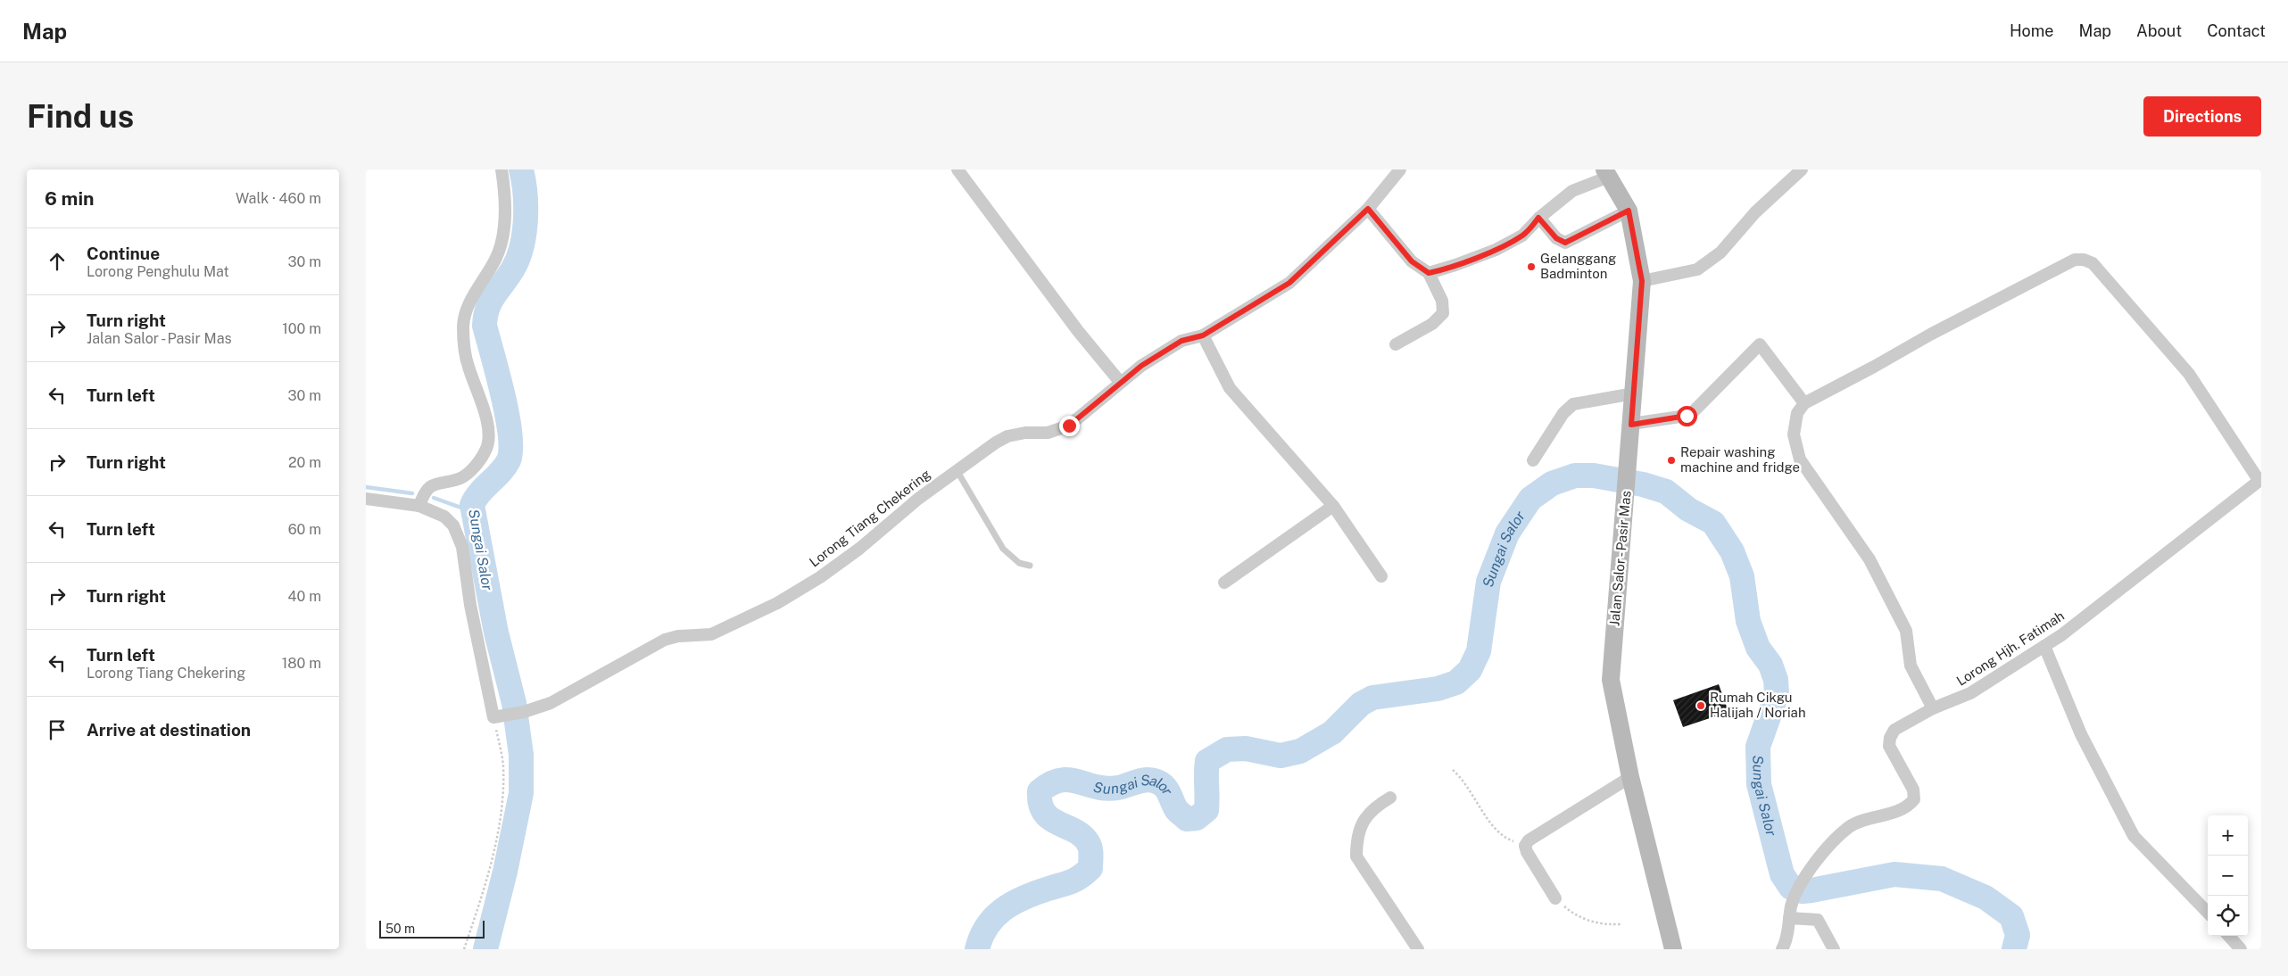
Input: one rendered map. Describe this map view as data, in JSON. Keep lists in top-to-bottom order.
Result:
{
  "streets": {
    "main road": ["Jalan Salor - Pasir Mas"],
    "street": ["Lorong Tiang Chekering", "Lorong Hjh. Fatimah"]
  },
  "water": ["Sungai Salor"],
  "places": ["Gelanggang Badminton", "Repair washing machine and fridge", "Rumah Cikgu Halijah / Noriah"],
  "scale_bar": "50 m",
  "page": {
    "header": "Map",
    "nav": [
      "Home",
      "Map",
      "About",
      "Contact"
    ],
    "buttons": "Directions",
    "title": "Find us",
    "heading": ["6 min", "Walk · 460 m"],
    "list": [
      ["Continue", "Lorong Penghulu Mat", "30 m"],
      ["Turn right", "Jalan Salor - Pasir Mas", "100 m"],
      ["Turn left", "30 m"],
      ["Turn right", "20 m"],
      ["Turn left", "60 m"],
      ["Turn right", "40 m"],
      ["Turn left", "Lorong Tiang Chekering", "180 m"],
      "Arrive at destination"
    ],
    "map_buttons": ["+", "−"],
    "scale": "50 m"
  }
}
